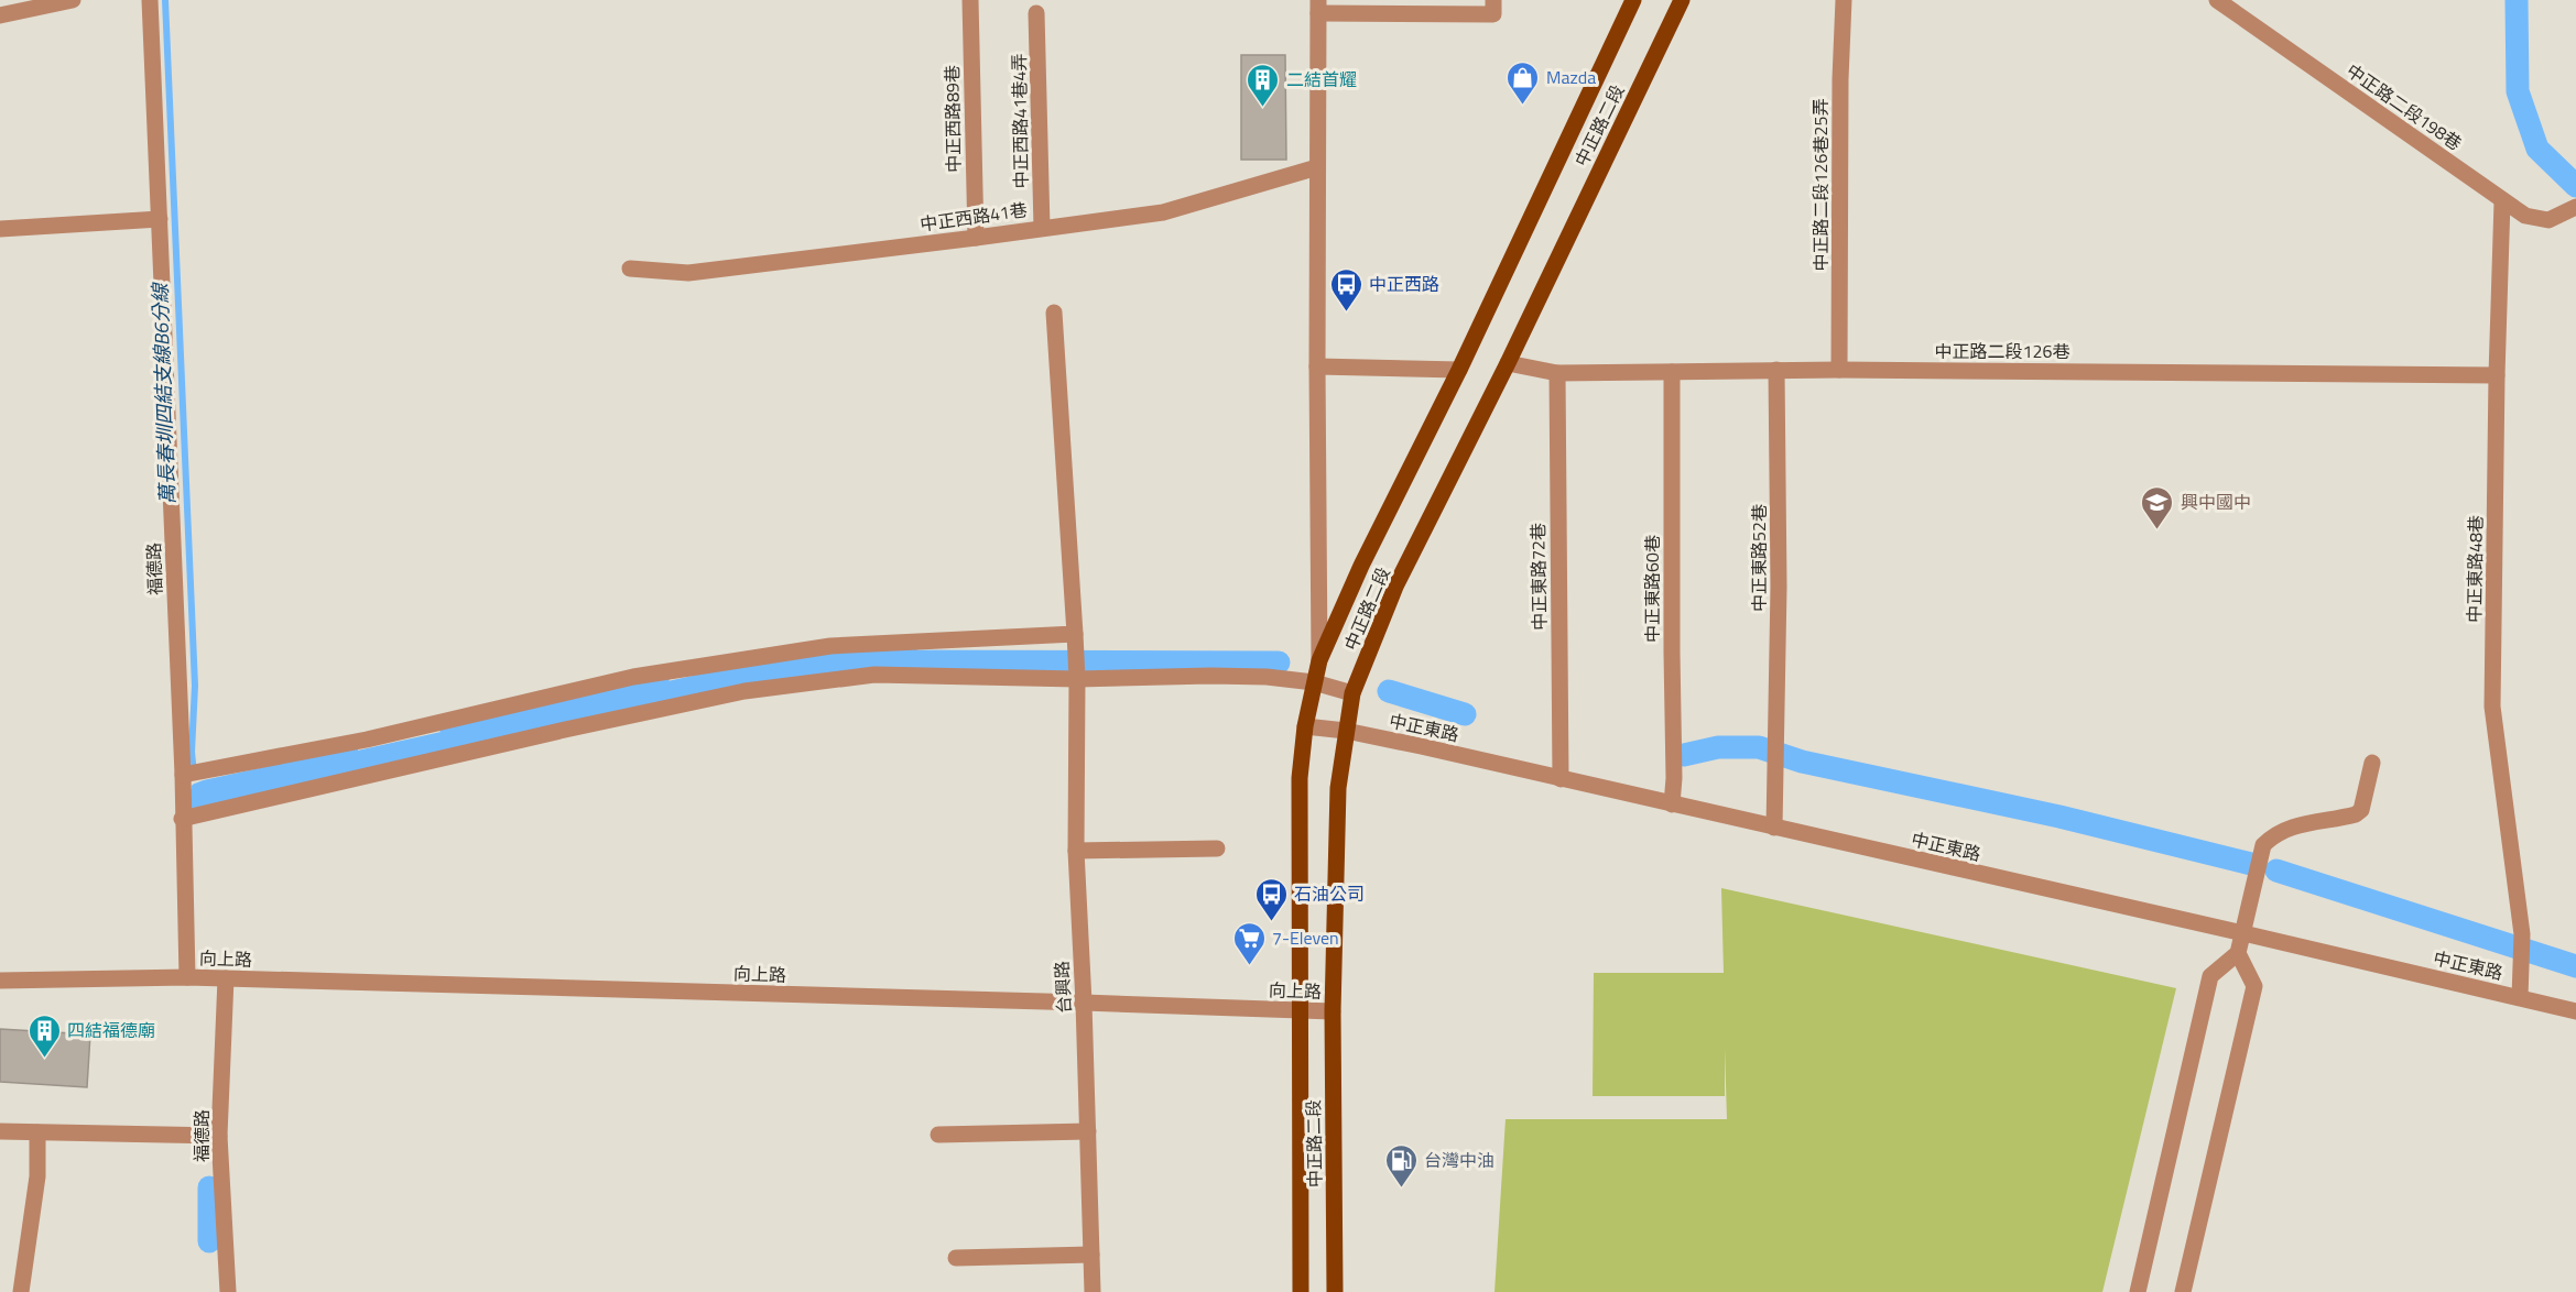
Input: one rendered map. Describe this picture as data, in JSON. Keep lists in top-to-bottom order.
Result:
{
  "streets": {
    "main road": ["中正路二段"],
    "street": [
      "中正路二段198巷",
      "中正西路89巷",
      "中正西路41巷4弄",
      "中正路二段126巷25弄",
      "中正西路41巷",
      "中正路二段126巷",
      "中正東路52巷",
      "福德路",
      "中正東路48巷",
      "中正東路72巷",
      "中正東路60巷",
      "中正東路",
      "向上路",
      "台興路"
    ]
  },
  "crossings": [
    ["中正路二段198巷", "中正東路48巷"],
    ["中正西路89巷", "中正西路41巷"],
    ["中正西路41巷4弄", "中正西路41巷"],
    ["中正路二段", "中正路二段126巷"],
    ["中正路二段", "中正東路"],
    ["中正路二段", "向上路"],
    ["中正路二段126巷25弄", "中正路二段126巷"],
    ["中正路二段126巷", "中正東路52巷"],
    ["中正路二段126巷", "中正東路48巷"],
    ["中正路二段126巷", "中正東路72巷"],
    ["中正路二段126巷", "中正東路60巷"],
    ["中正東路52巷", "中正東路"],
    ["福德路", "向上路"],
    ["中正東路48巷", "中正東路"],
    ["中正東路72巷", "中正東路"],
    ["中正東路60巷", "中正東路"],
    ["向上路", "台興路"]
  ],
  "water": ["萬長春圳四結支線B6分線"],
  "places": {
    "shop": ["Mazda"],
    "building": ["二結首耀", "四結福德廟"],
    "bus stop": ["中正西路", "石油公司"],
    "school or university": ["興中國中"],
    "supermarket": ["7-Eleven"],
    "fuel station": ["台灣中油"]
  }
}
